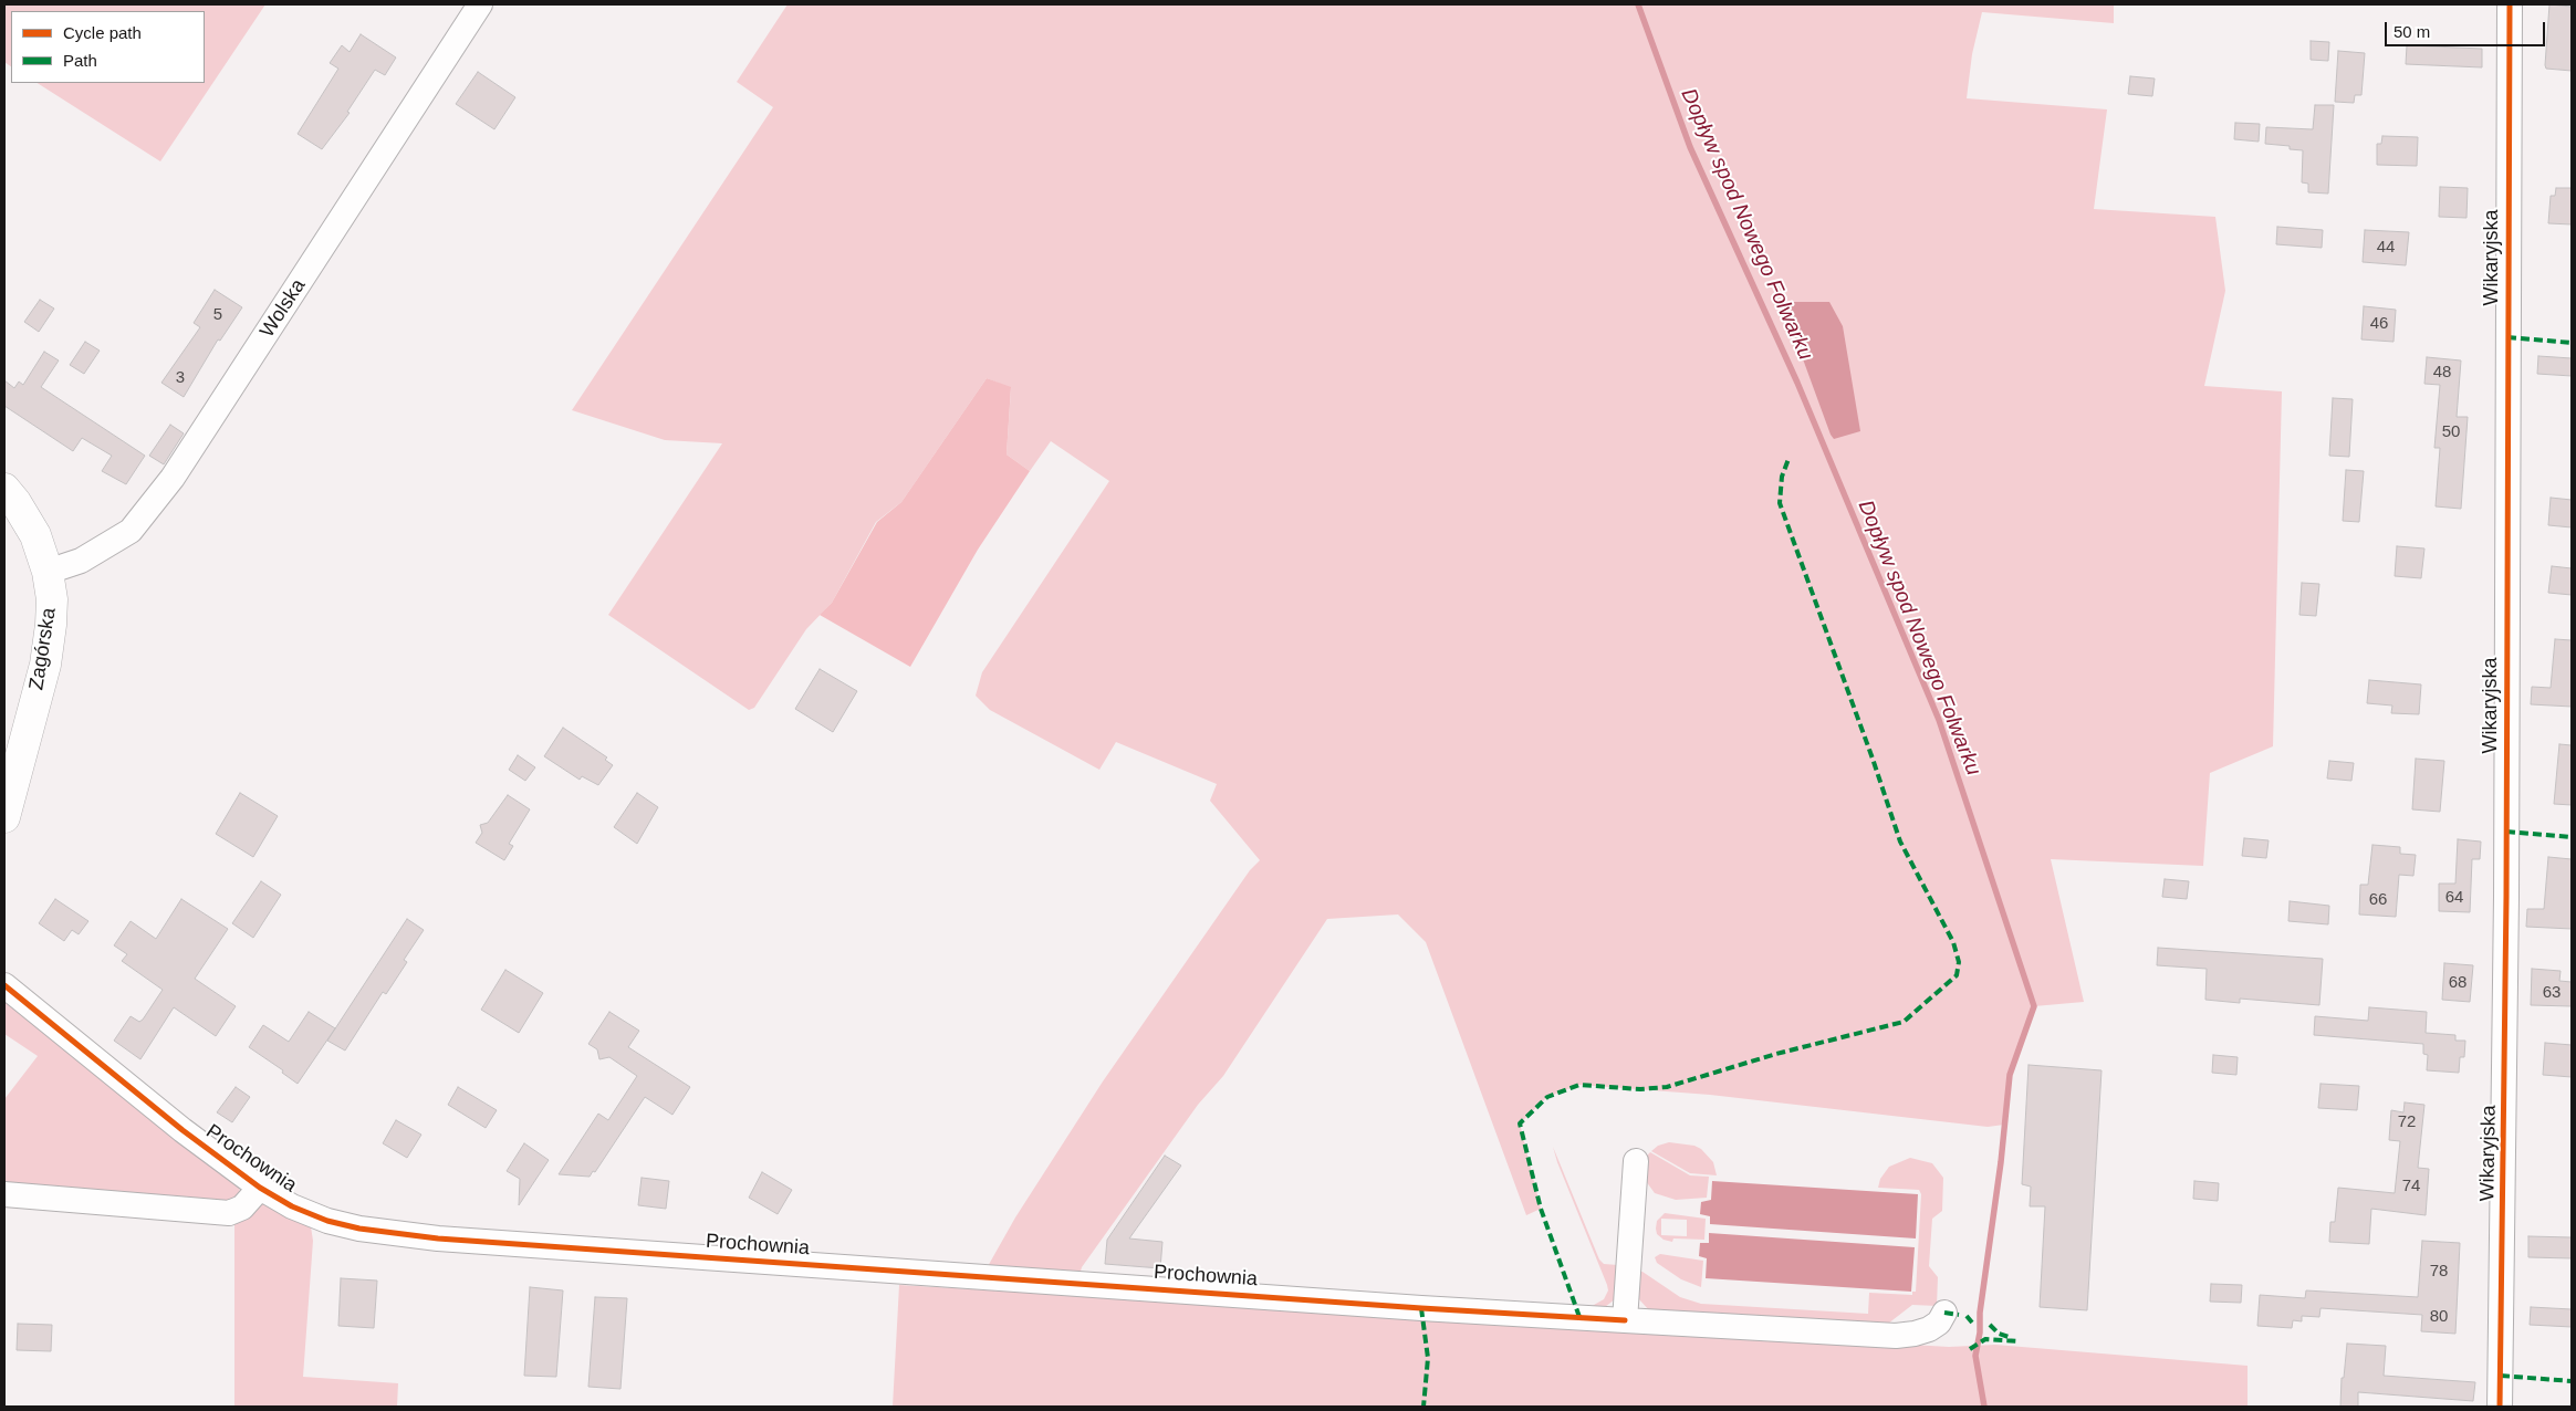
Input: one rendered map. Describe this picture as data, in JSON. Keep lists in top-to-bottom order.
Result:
{
  "streets": {
    "street": [
      "Wikaryjska",
      "Wolska",
      "Zagórska",
      "Prochownia"
    ]
  },
  "crossings": [
    ["Wolska", "Zagórska"]
  ],
  "water": ["Dopływ spod Nowego Folwarku"],
  "house_numbers": [
    "44",
    "5",
    "46",
    "48",
    "3",
    "50",
    "64",
    "66",
    "68",
    "63",
    "72",
    "74",
    "78",
    "80"
  ],
  "legend": ["Cycle path", "Path"],
  "scale_bar": "50 m"
}
